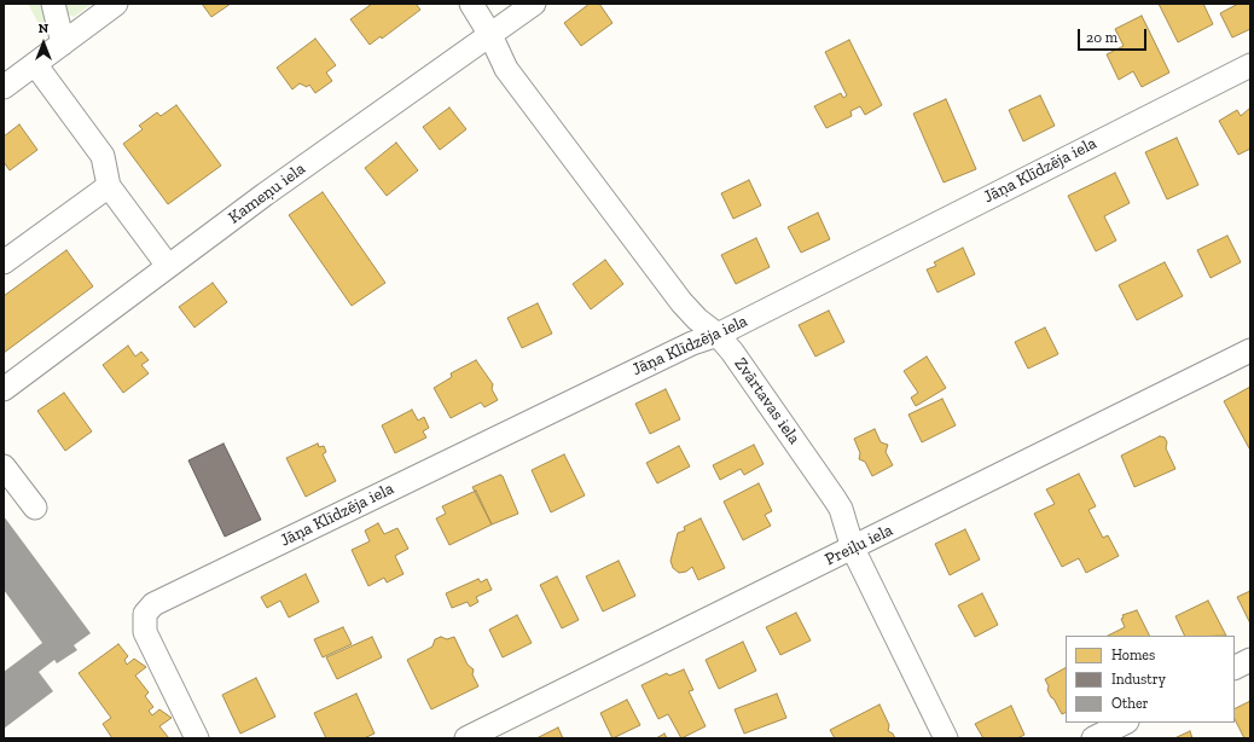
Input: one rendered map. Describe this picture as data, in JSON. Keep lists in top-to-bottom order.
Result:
{
  "streets": {
    "street": [
      "Jāņa Klīdzēja iela",
      "Kameņu iela",
      "Zvārtavas iela",
      "Preiļu iela"
    ]
  },
  "crossings": [
    ["Jāņa Klīdzēja iela", "Zvārtavas iela"],
    ["Kameņu iela", "Zvārtavas iela"],
    ["Zvārtavas iela", "Preiļu iela"]
  ],
  "legend": ["Homes", "Industry", "Other"],
  "scale_bar": "20 m",
  "north": "top"
}
